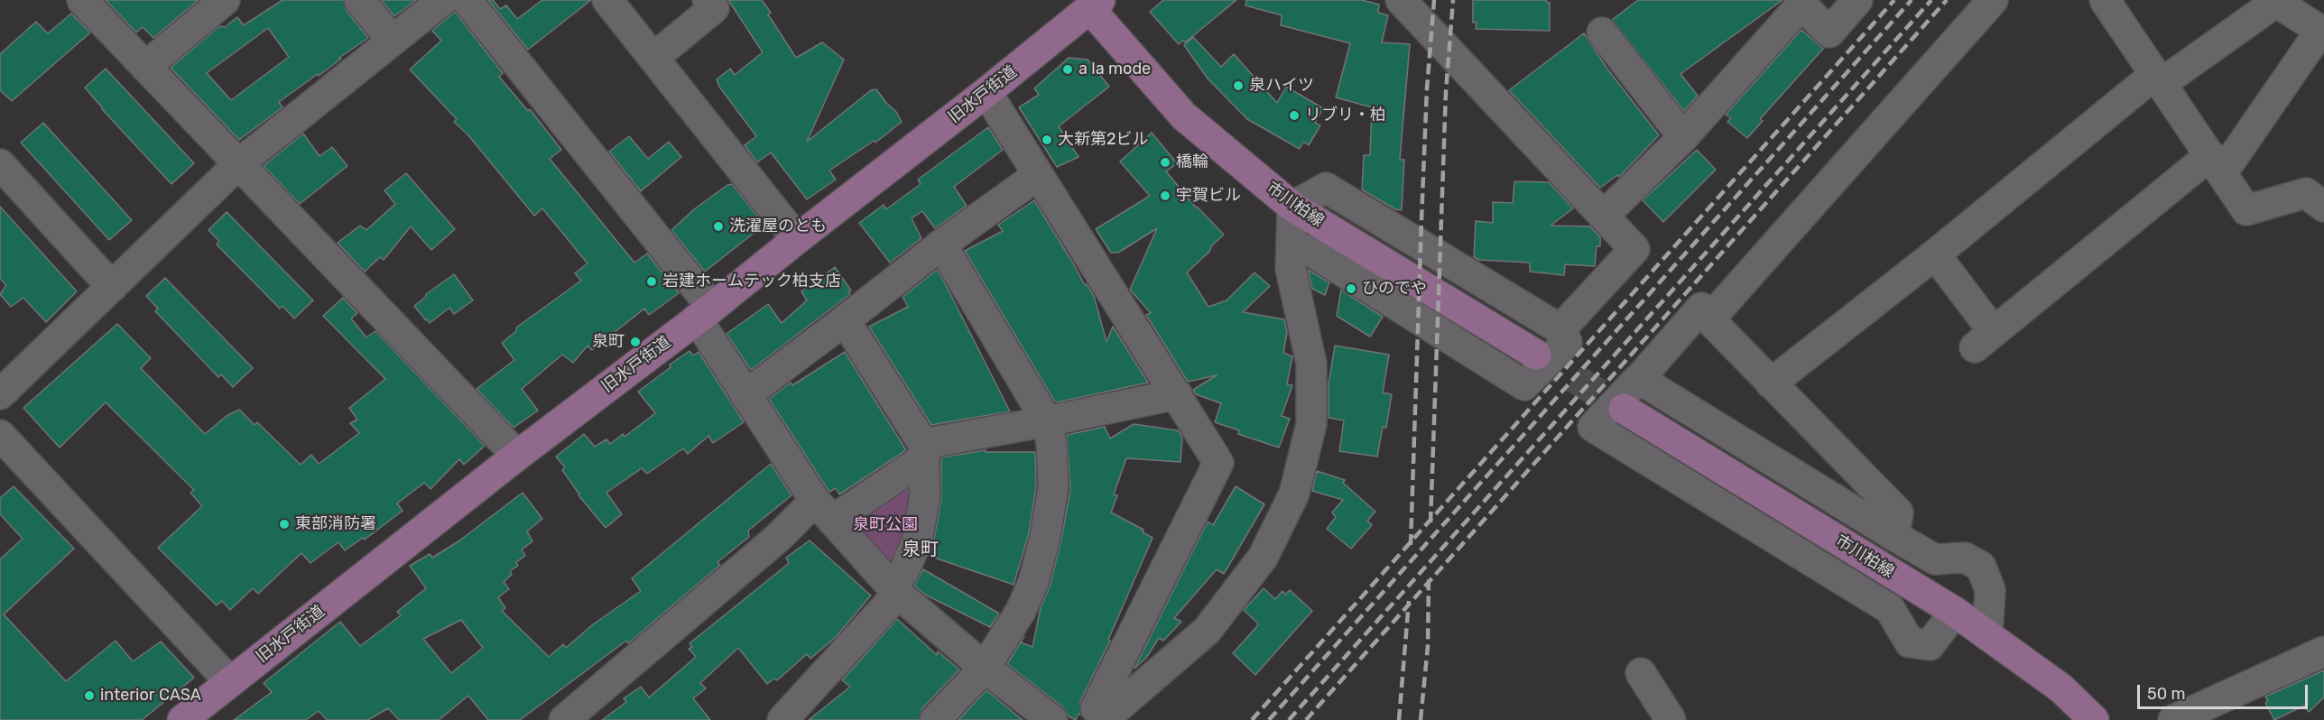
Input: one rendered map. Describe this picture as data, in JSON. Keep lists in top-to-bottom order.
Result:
{
  "streets": {
    "main road": ["旧水戸街道", "市川柏線"]
  },
  "crossings": [
    ["旧水戸街道", "市川柏線"]
  ],
  "districts": ["泉町"],
  "parks": ["泉町公園"],
  "places": [
    "a la mode",
    "泉ハイツ",
    "リブリ・柏",
    "大新第2ビル",
    "橋輪",
    "宇賀ビル",
    "洗濯屋のとも",
    "岩建ホームテック柏支店",
    "ひのでや",
    "泉町",
    "東部消防署",
    "interior CASA"
  ],
  "scale_bar": "50 m"
}
